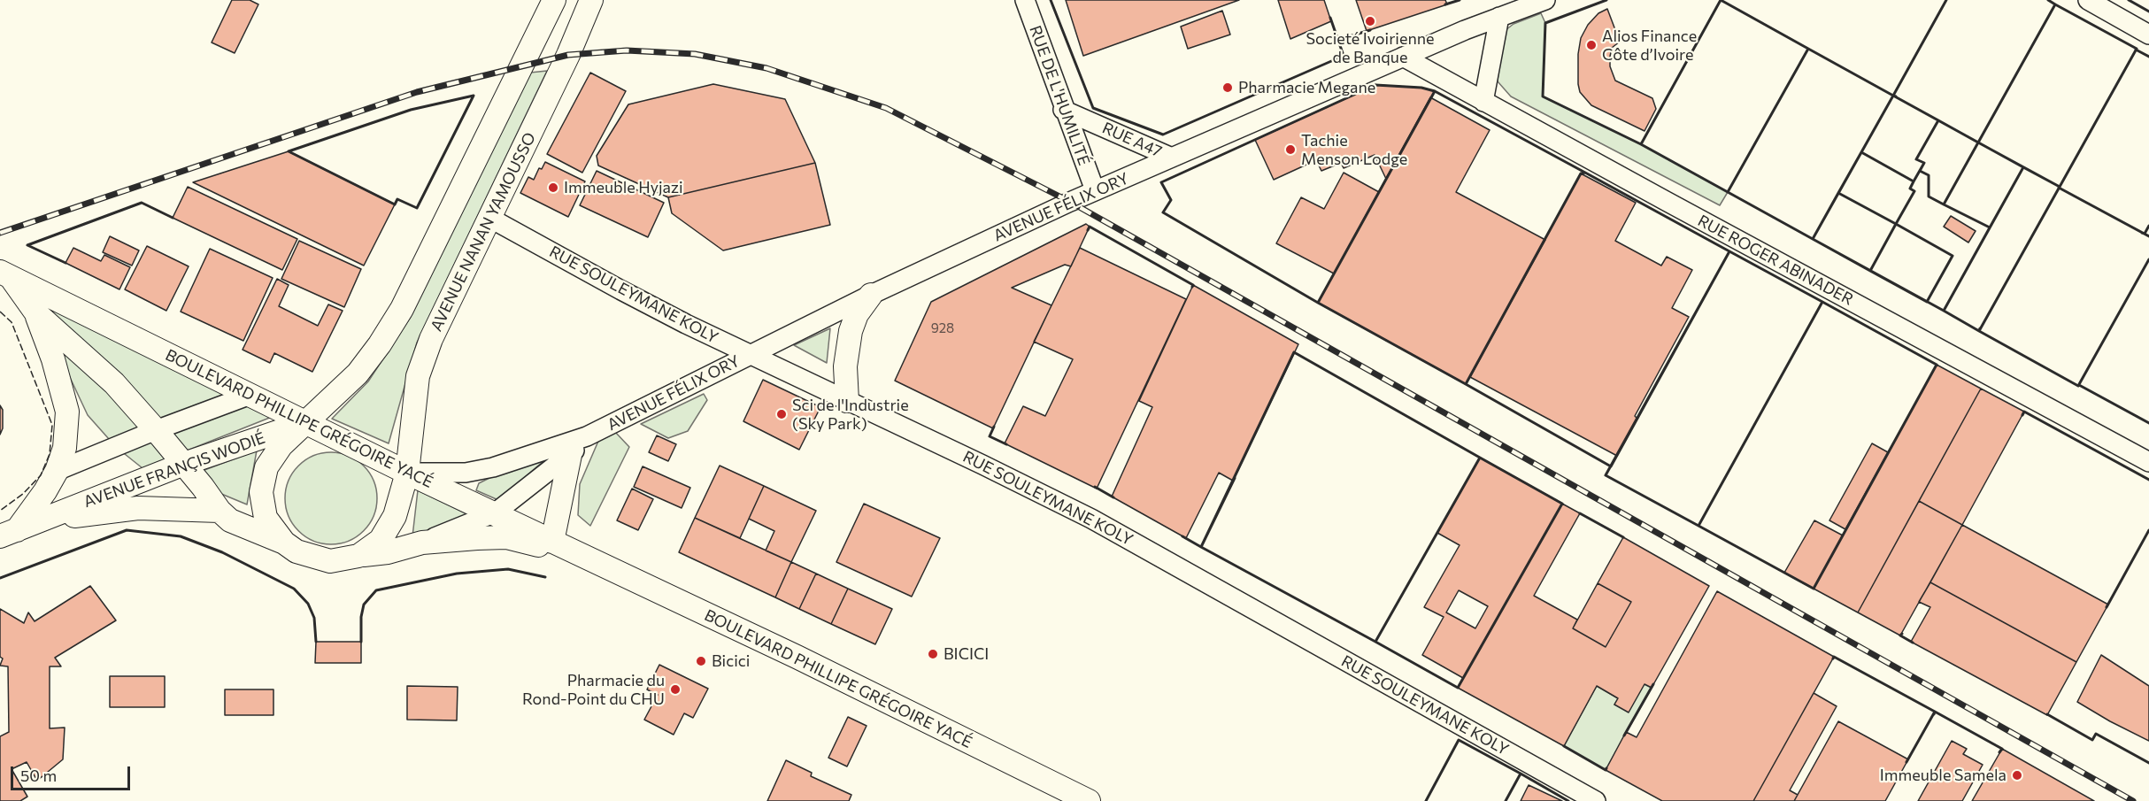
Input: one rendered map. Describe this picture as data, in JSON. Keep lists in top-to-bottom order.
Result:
{
  "streets": {
    "main road": ["AVENUE NANAN YAMOUSSO", "BOULEVARD PHILLIPE GRÉGOIRE YACÉ", "AVENUE FRANÇIS WODIÉ"],
    "street": [
      "RUE DE L'HUMILITÉ",
      "RUE A47",
      "AVENUE FÉLIX ORY",
      "RUE ROGER ABINADER",
      "RUE SOULEYMANE KOLY"
    ]
  },
  "crossings": [
    ["RUE DE L'HUMILITÉ", "RUE A47"],
    ["RUE DE L'HUMILITÉ", "AVENUE FÉLIX ORY"],
    ["RUE A47", "AVENUE FÉLIX ORY"],
    ["AVENUE FÉLIX ORY", "AVENUE NANAN YAMOUSSO"],
    ["AVENUE FÉLIX ORY", "RUE ROGER ABINADER"],
    ["AVENUE FÉLIX ORY", "RUE SOULEYMANE KOLY"],
    ["AVENUE FÉLIX ORY", "BOULEVARD PHILLIPE GRÉGOIRE YACÉ"],
    ["AVENUE FÉLIX ORY", "AVENUE FRANÇIS WODIÉ"],
    ["AVENUE NANAN YAMOUSSO", "RUE SOULEYMANE KOLY"],
    ["AVENUE NANAN YAMOUSSO", "BOULEVARD PHILLIPE GRÉGOIRE YACÉ"],
    ["AVENUE NANAN YAMOUSSO", "AVENUE FRANÇIS WODIÉ"],
    ["BOULEVARD PHILLIPE GRÉGOIRE YACÉ", "AVENUE FRANÇIS WODIÉ"]
  ],
  "places": [
    "Societé Ivoirienne de Banque",
    "Alios Finance Côte d’Ivoire",
    "Pharmacie Megane",
    "Tachie Menson Lodge",
    "Immeuble Hyjazi",
    "Sci de l'Industrie (Sky Park)",
    "BICICI",
    "Bicici",
    "Pharmacie du Rond-Point du CHU",
    "Immeuble Samela"
  ],
  "house_numbers": ["928"],
  "scale_bar": "50 m"
}
